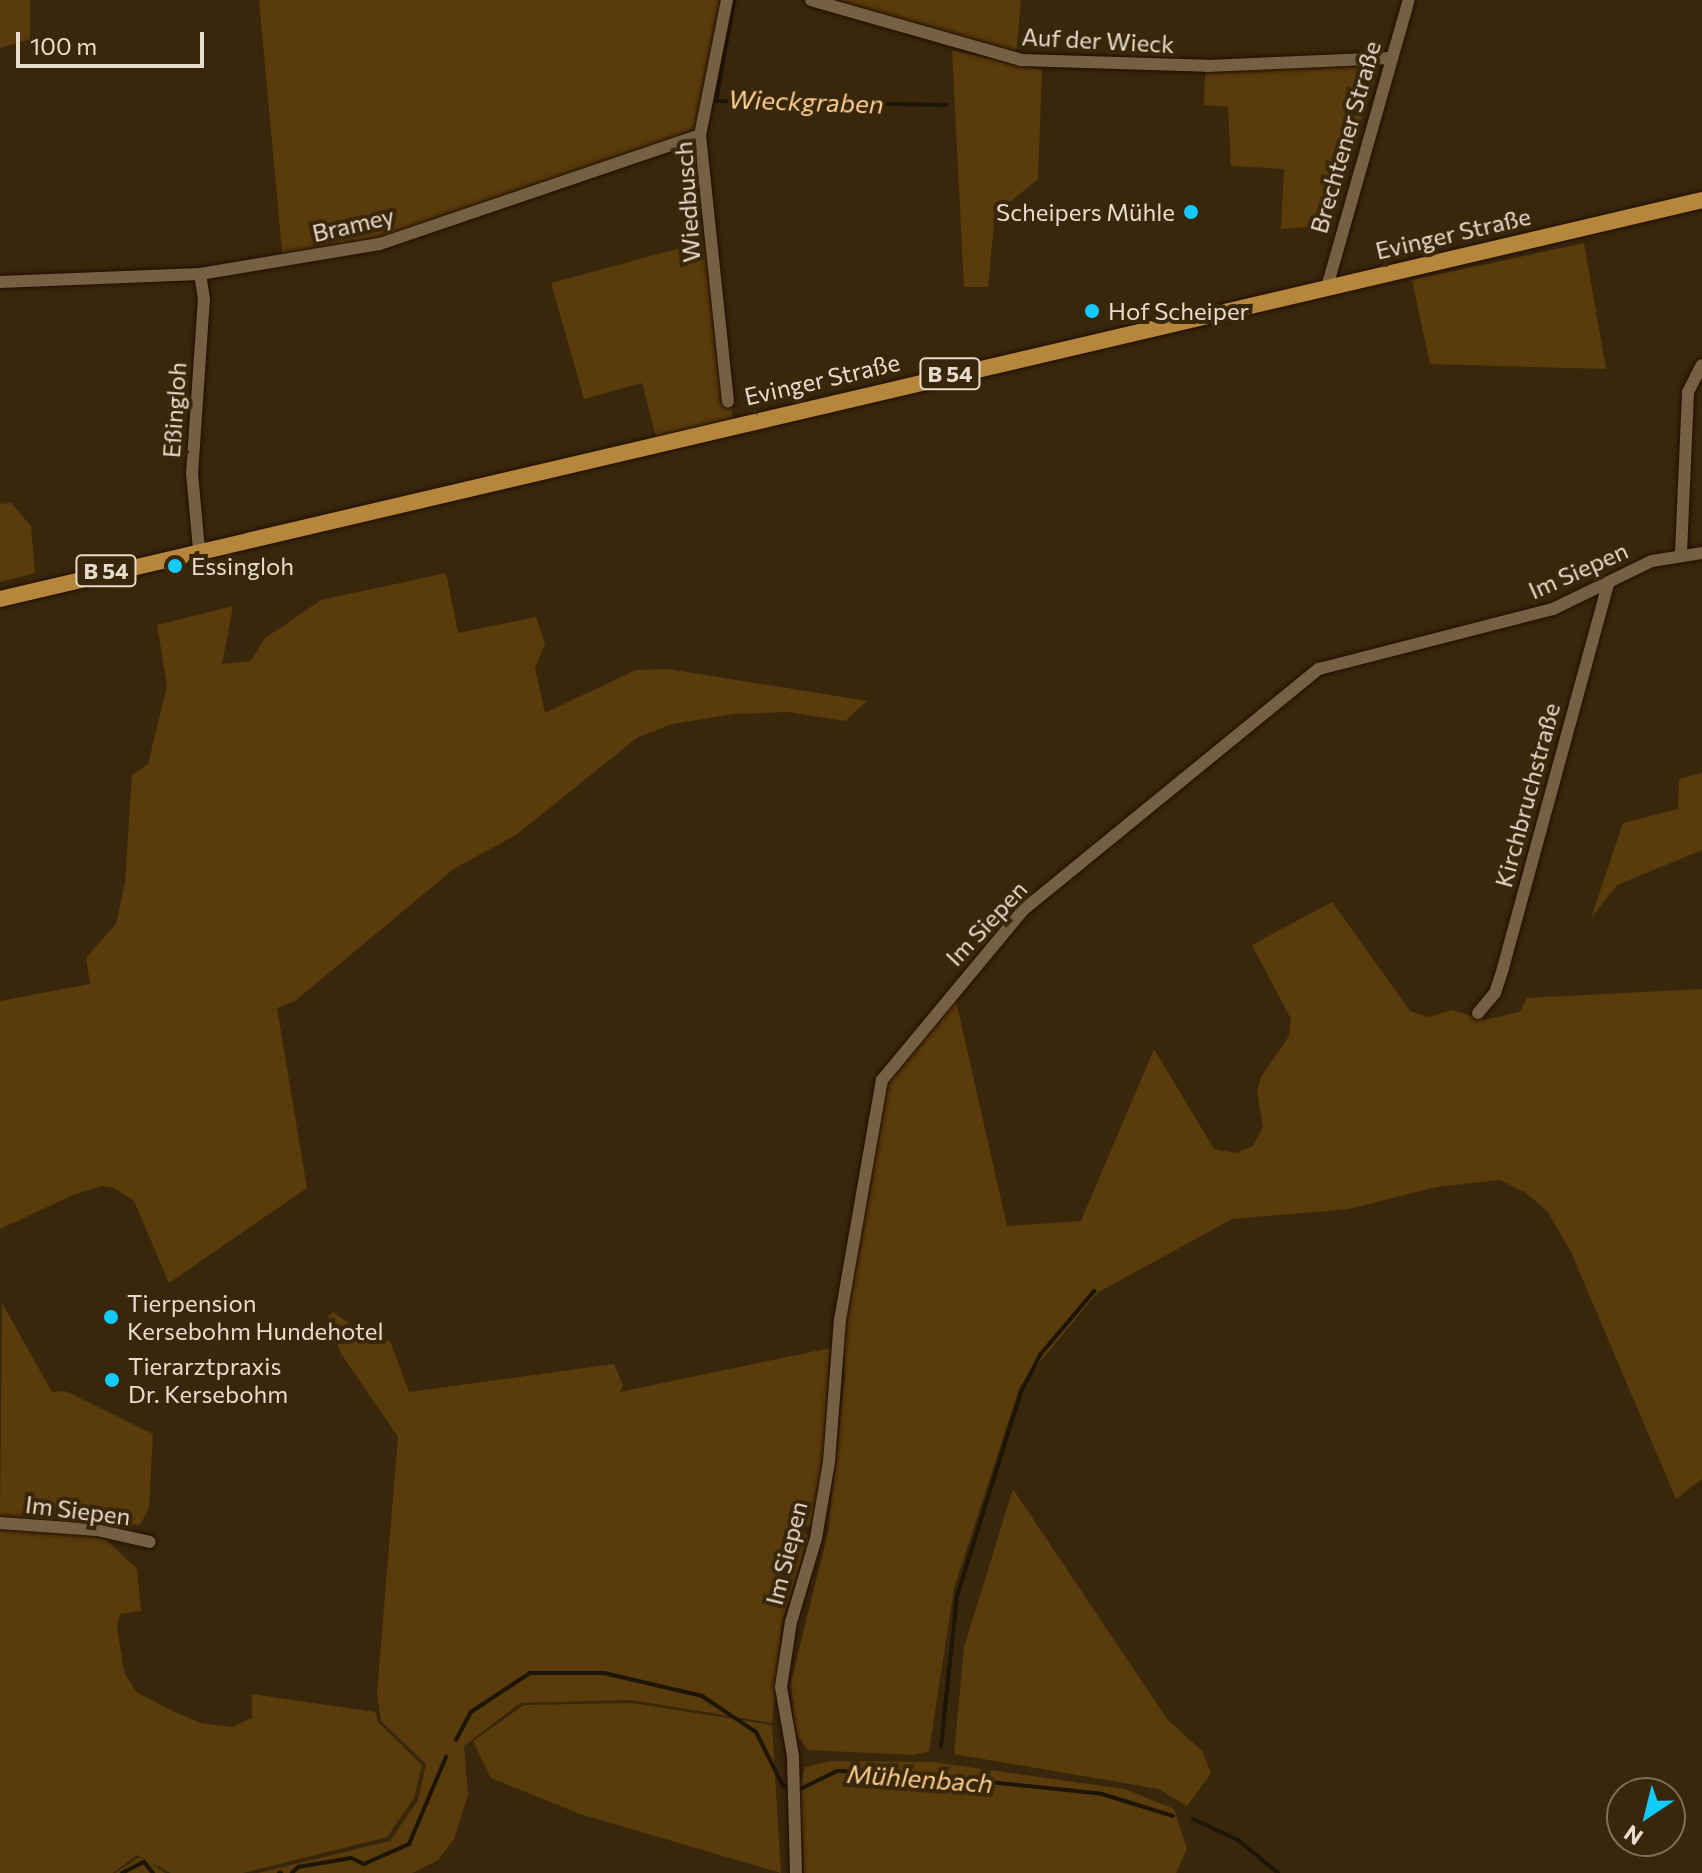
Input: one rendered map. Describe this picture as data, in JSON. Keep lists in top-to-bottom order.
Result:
{
  "streets": {
    "main road": ["Evinger Straße", "B 54"],
    "street": [
      "Auf der Wieck",
      "Brechtener Straße",
      "Wiedbusch",
      "Bramey",
      "Eßingloh",
      "Im Siepen",
      "Kirchbruchstraße"
    ]
  },
  "crossings": [
    ["Auf der Wieck", "Brechtener Straße"],
    ["Brechtener Straße", "Evinger Straße"],
    ["Wiedbusch", "Bramey"],
    ["Bramey", "Eßingloh"],
    ["Evinger Straße", "Eßingloh"],
    ["Im Siepen", "Kirchbruchstraße"]
  ],
  "water": ["Wieckgraben", "Mühlenbach"],
  "places": [
    "Scheipers Mühle",
    "Hof Scheiper",
    "Essingloh",
    "Tierpension Kersebohm Hundehotel",
    "Tierarztpraxis Dr. Kersebohm"
  ],
  "scale_bar": "100 m",
  "north": "bottom left"
}
